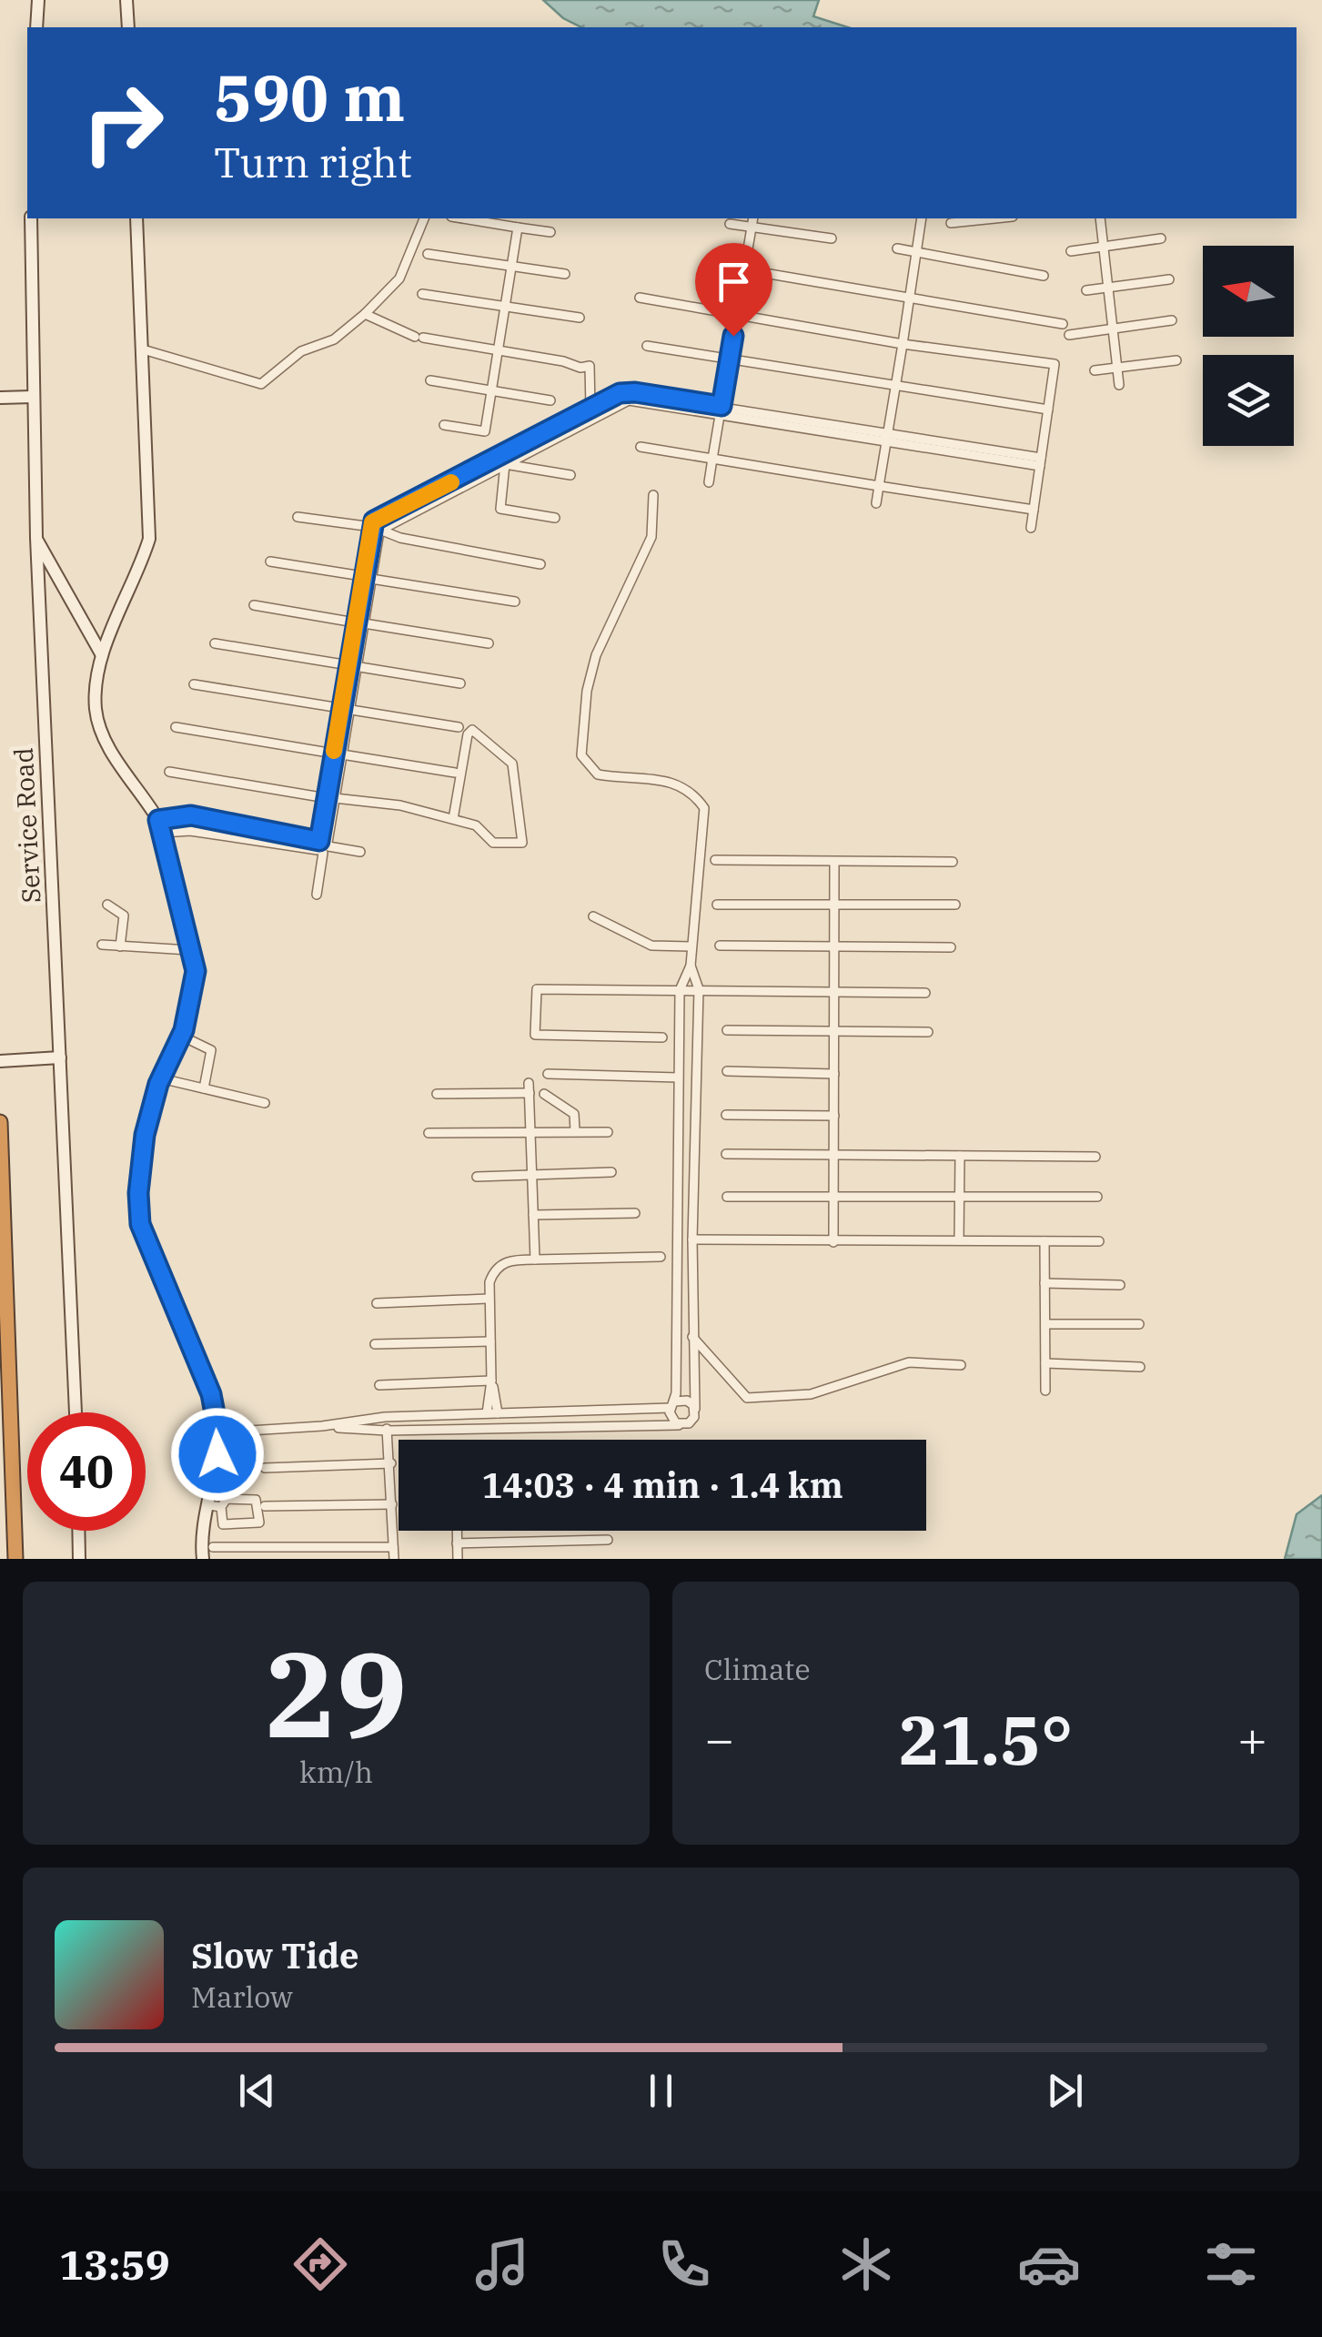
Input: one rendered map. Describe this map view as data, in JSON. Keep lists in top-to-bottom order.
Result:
{
  "streets": {
    "street": ["Service Road"]
  },
  "north": "left",
  "page": {
    "turn": ["590 m", "Turn right"],
    "limit": "40",
    "trip": "14:03 · 4 min · 1.4 km",
    "tile": [
      ["29", "km/h"],
      "Climate"
    ],
    "heat": ["−", "21.5°", "+"],
    "song": ["Slow Tide", "Marlow"],
    "tabs": "13:59"
  }
}
